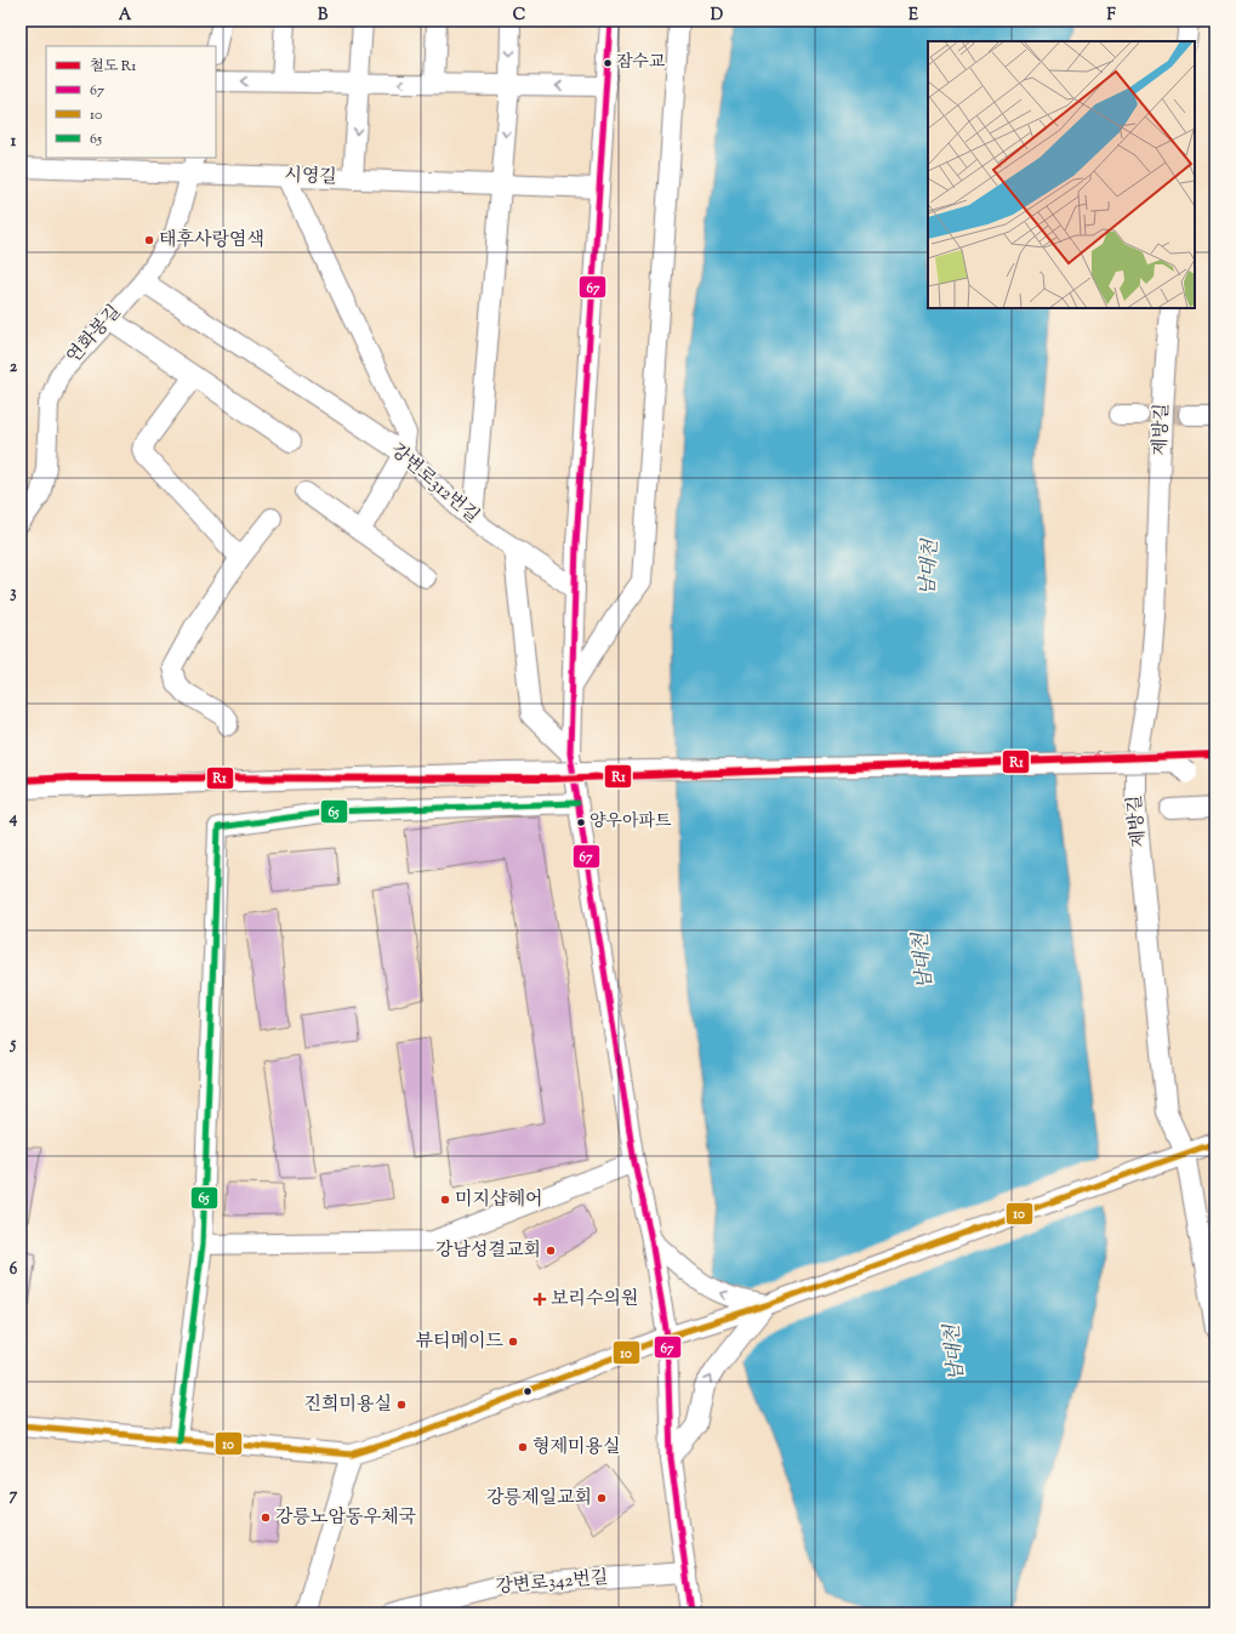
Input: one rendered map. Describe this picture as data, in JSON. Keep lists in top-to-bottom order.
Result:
{
  "streets": {
    "street": [
      "시영길",
      "연화봉길",
      "제방길",
      "강변로312번길",
      "강변로342번길"
    ]
  },
  "crossings": [
    ["시영길", "연화봉길"],
    ["연화봉길", "강변로312번길"]
  ],
  "water": ["남대천"],
  "places": {
    "other": [
      "잠수교",
      "태후사랑염색",
      "양우아파트",
      "미지샵헤어",
      "강남성결교회",
      "뷰티메이드",
      "진희미용실",
      "형제미용실",
      "강릉제일교회",
      "강릉노암동우체국"
    ],
    "health": ["보리수의원"]
  },
  "lines": [
    "transit line 67",
    "rail line R1",
    "transit line 65",
    "transit line 10"
  ],
  "legend": [
    "철도 R1",
    "67",
    "10",
    "65"
  ],
  "grid": {
    "columns": [
      "A",
      "B",
      "C",
      "D",
      "E",
      "F"
    ],
    "rows": [
      "1",
      "2",
      "3",
      "4",
      "5",
      "6",
      "7"
    ]
  }
}
